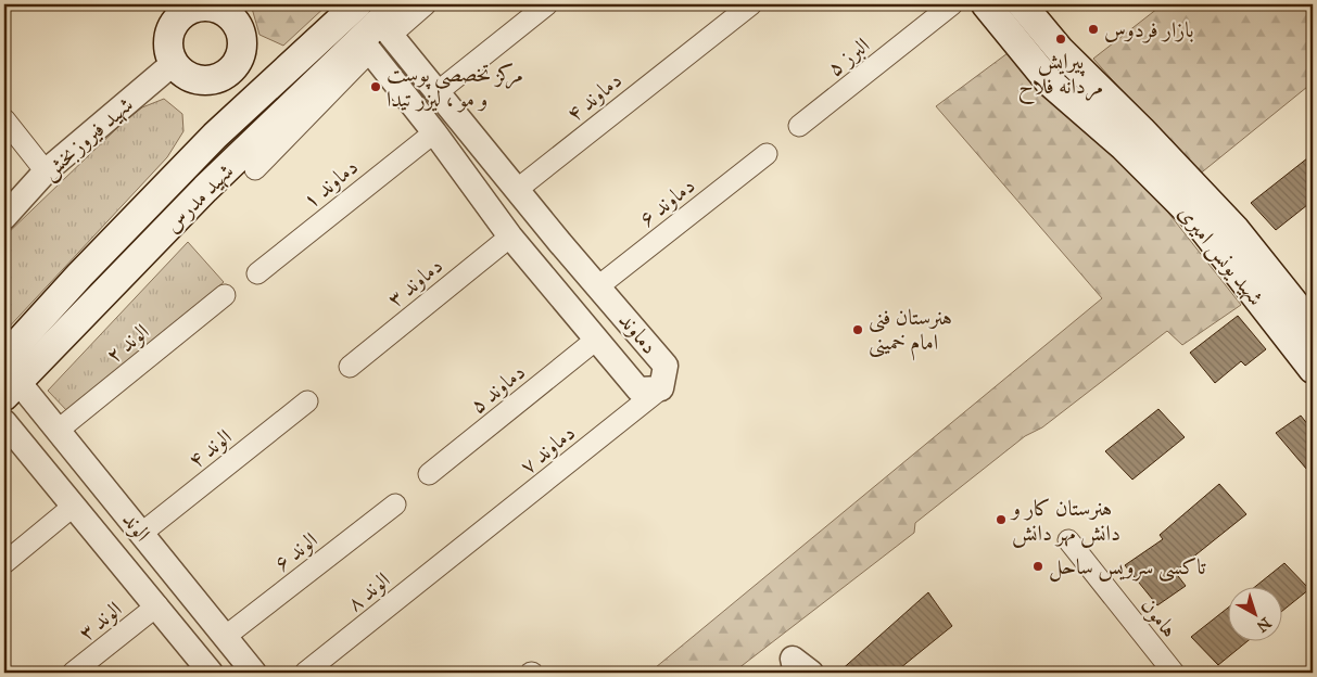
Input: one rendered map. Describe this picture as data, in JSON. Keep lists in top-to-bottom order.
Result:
{
  "streets": {
    "main road": ["شهید مدرس", "شهید یونس امیری"],
    "street": [
      "البرز ۵",
      "دماوند ۴",
      "شهید فیروزبخش",
      "دماوند ۱",
      "دماوند ۶",
      "دماوند ۳",
      "دماوند",
      "الوند ۲",
      "دماوند ۵",
      "الوند ۴",
      "دماوند ۷",
      "الوند",
      "الوند ۶",
      "الوند ۸",
      "هامون",
      "الوند ۳"
    ]
  },
  "crossings": [
    ["دماوند ۴", "دماوند"],
    ["دماوند ۱", "دماوند"],
    ["شهید مدرس", "دماوند"],
    ["شهید مدرس", "الوند"],
    ["دماوند ۶", "دماوند"],
    ["دماوند ۳", "دماوند"],
    ["دماوند", "دماوند ۵"],
    ["دماوند", "دماوند ۷"],
    ["الوند ۲", "الوند"],
    ["الوند ۴", "الوند"],
    ["دماوند ۷", "الوند ۸"],
    ["الوند", "الوند ۶"],
    ["الوند", "الوند ۳"]
  ],
  "places": [
    "بازار فردوس",
    "پیرایش مردانه فلاح",
    "مرکز تخصصی پوست و مو ، لیزر تیدا",
    "هنرستان فنی امام خمینی",
    "هنرستان کار و دانش مهر دانش",
    "تاکسی سرویس ساحل"
  ],
  "north": "bottom right"
}
